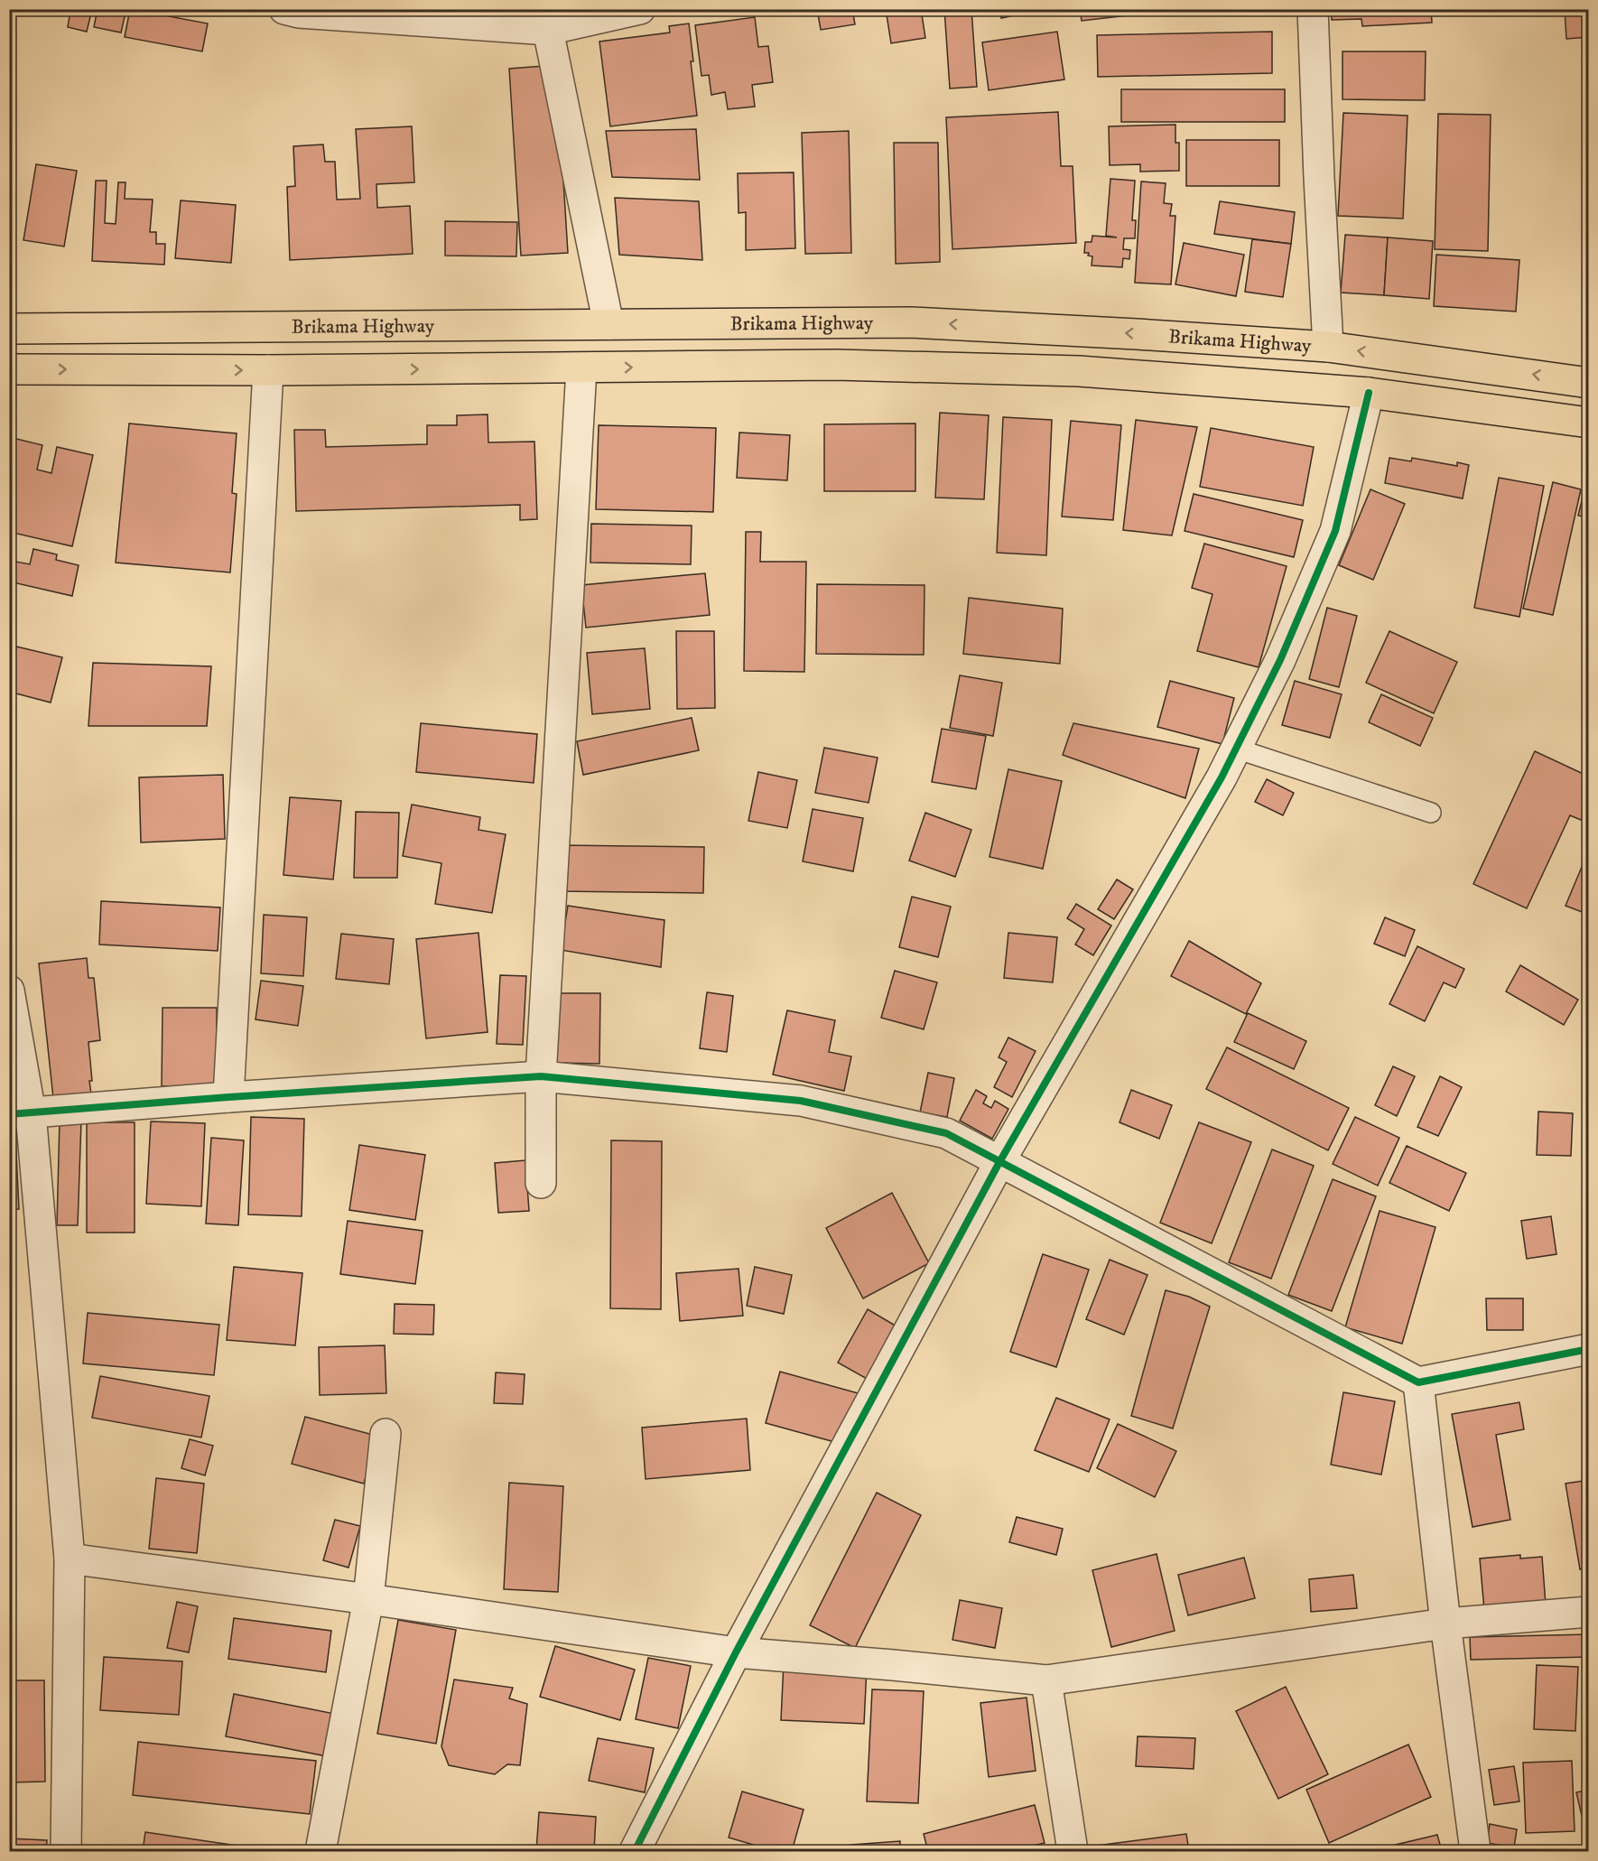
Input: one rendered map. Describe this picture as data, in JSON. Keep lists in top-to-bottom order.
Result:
{
  "streets": {
    "highway": ["Brikama Highway"]
  }
}
